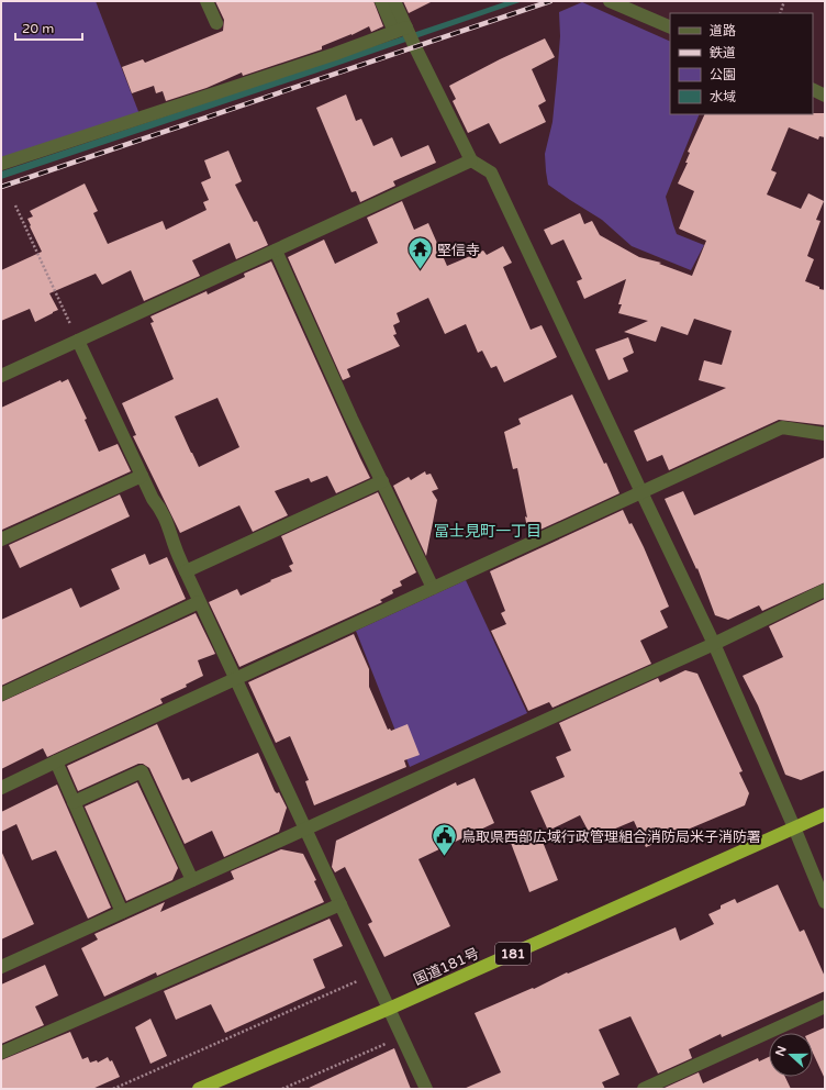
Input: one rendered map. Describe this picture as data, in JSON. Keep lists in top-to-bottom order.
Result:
{
  "streets": {
    "highway": ["181", "国道181号"]
  },
  "districts": ["冨士見町一丁目"],
  "places": {
    "temple": ["堅信寺"],
    "public building": ["鳥取県西部広域行政管理組合消防局米子消防署"]
  },
  "legend": [
    "道路",
    "鉄道",
    "公園",
    "水域"
  ],
  "scale_bar": "20 m",
  "north": "left"
}
